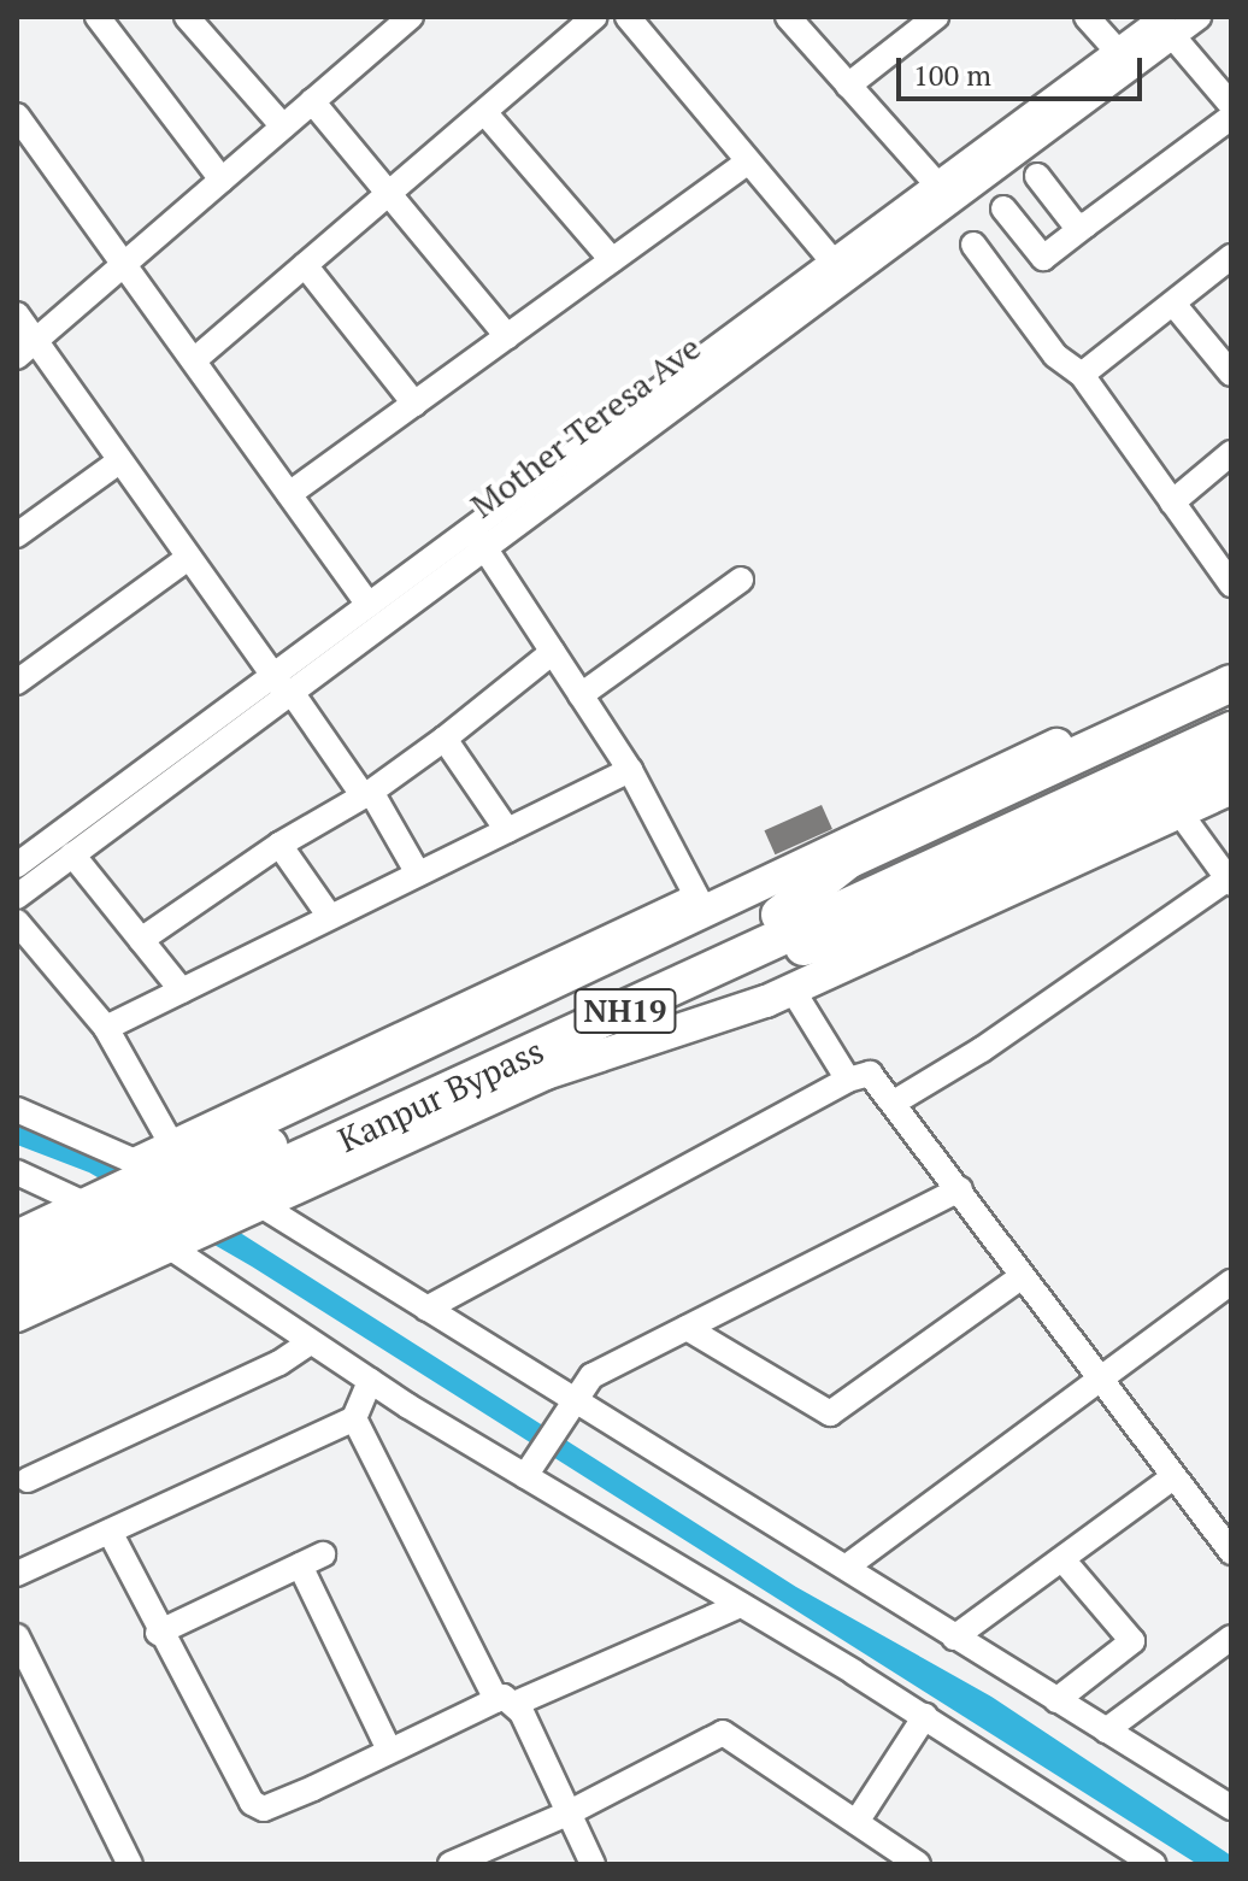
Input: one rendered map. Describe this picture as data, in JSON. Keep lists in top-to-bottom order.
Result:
{
  "streets": {
    "highway": ["NH19", "Kanpur Bypass"],
    "street": ["Mother Teresa Ave"]
  },
  "scale_bar": "100 m"
}
